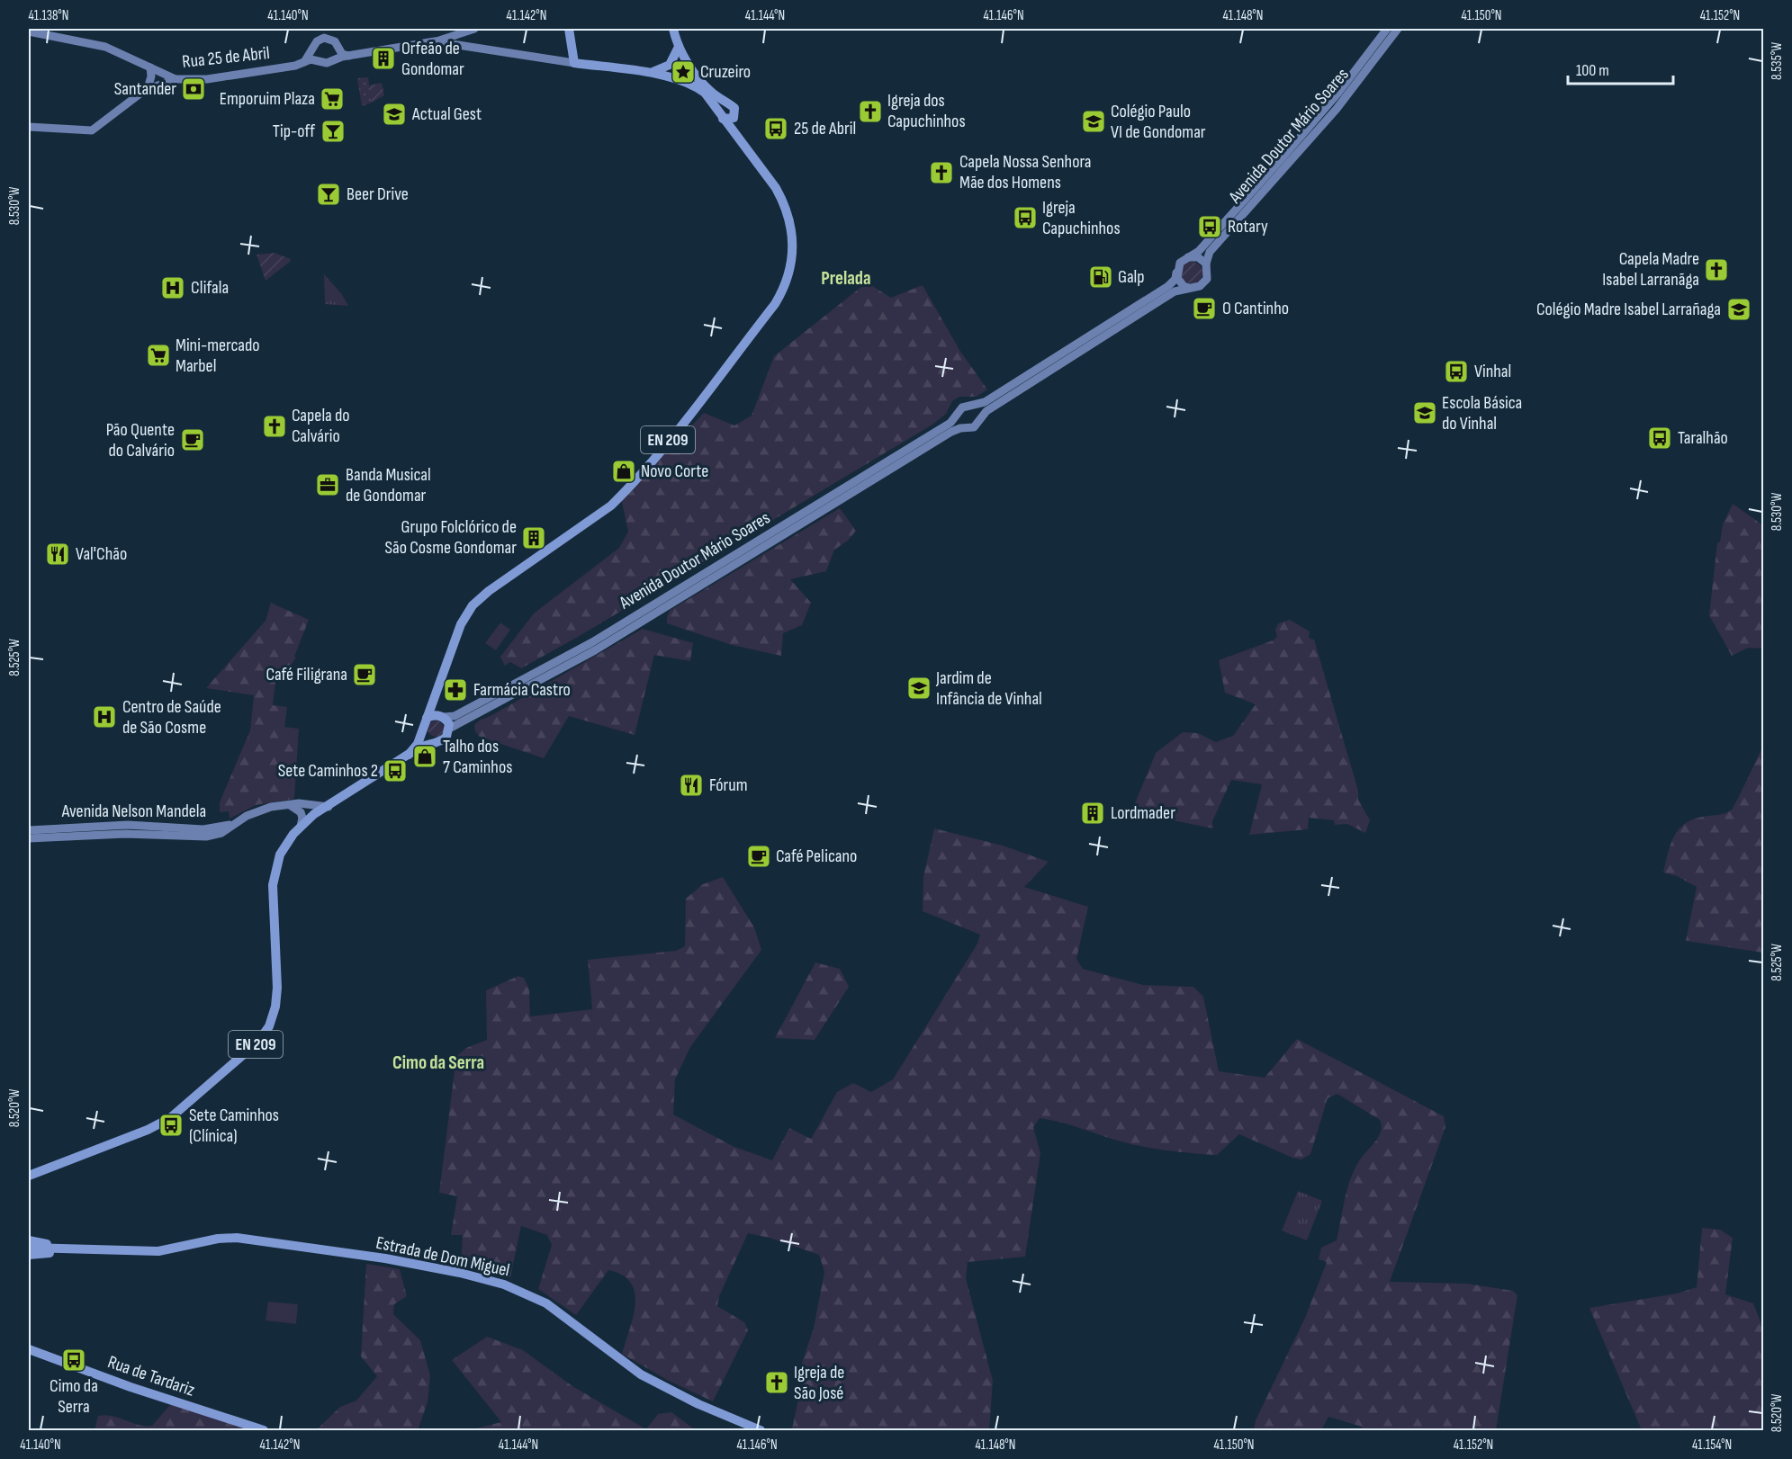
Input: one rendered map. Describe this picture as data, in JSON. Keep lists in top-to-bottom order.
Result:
{
  "streets": {
    "main road": [
      "Rua 25 de Abril",
      "Avenida Doutor Mário Soares",
      "EN 209",
      "Avenida Nelson Mandela",
      "Estrada de Dom Miguel",
      "Rua de Tardariz"
    ]
  },
  "crossings": [
    ["Rua 25 de Abril", "EN 209"],
    ["Avenida Doutor Mário Soares", "EN 209"]
  ],
  "districts": ["Prelada", "Cimo da Serra"],
  "places": {
    "building": ["Orfeão de Gondomar", "Grupo Folclórico de São Cosme Gondomar", "Lordmader"],
    "place": ["Cruzeiro"],
    "bank": ["Santander"],
    "supermarket": ["Emporuim Plaza", "Mini-mercado Marbel"],
    "church": [
      "Igreja dos Capuchinhos",
      "Capela Nossa Senhora Mãe dos Homens",
      "Capela Madre Isabel Larranãga",
      "Capela do Calvário",
      "Igreja de São José"
    ],
    "school or university": [
      "Actual Gest",
      "Colégio Paulo VI de Gondomar",
      "Colégio Madre Isabel Larrañaga",
      "Escola Básica do Vinhal",
      "Jardim de Infância de Vinhal"
    ],
    "bus stop": [
      "25 de Abril",
      "Igreja Capuchinhos",
      "Rotary",
      "Vinhal",
      "Taralhão",
      "Sete Caminhos 2",
      "Sete Caminhos (Clínica)",
      "Cimo da Serra"
    ],
    "bar": ["Tip-off", "Beer Drive"],
    "fuel station": ["Galp"],
    "hospital": ["Clifala", "Centro de Saúde de São Cosme"],
    "cafe": [
      "O Cantinho",
      "Pão Quente do Calvário",
      "Café Filigrana",
      "Café Pelicano"
    ],
    "shop": ["Novo Corte", "Talho dos 7 Caminhos"],
    "office": ["Banda Musical de Gondomar"],
    "restaurant": ["Val'Chão", "Fórum"],
    "pharmacy": ["Farmácia Castro"]
  },
  "scale_bar": "100 m",
  "coordinates": [
    "41.138°N",
    "41.140°N",
    "41.142°N",
    "41.144°N",
    "41.146°N",
    "41.148°N",
    "41.150°N",
    "41.152°N",
    "8.535°W",
    "8.530°W",
    "8.525°W",
    "8.520°W",
    "41.154°N"
  ]
}
